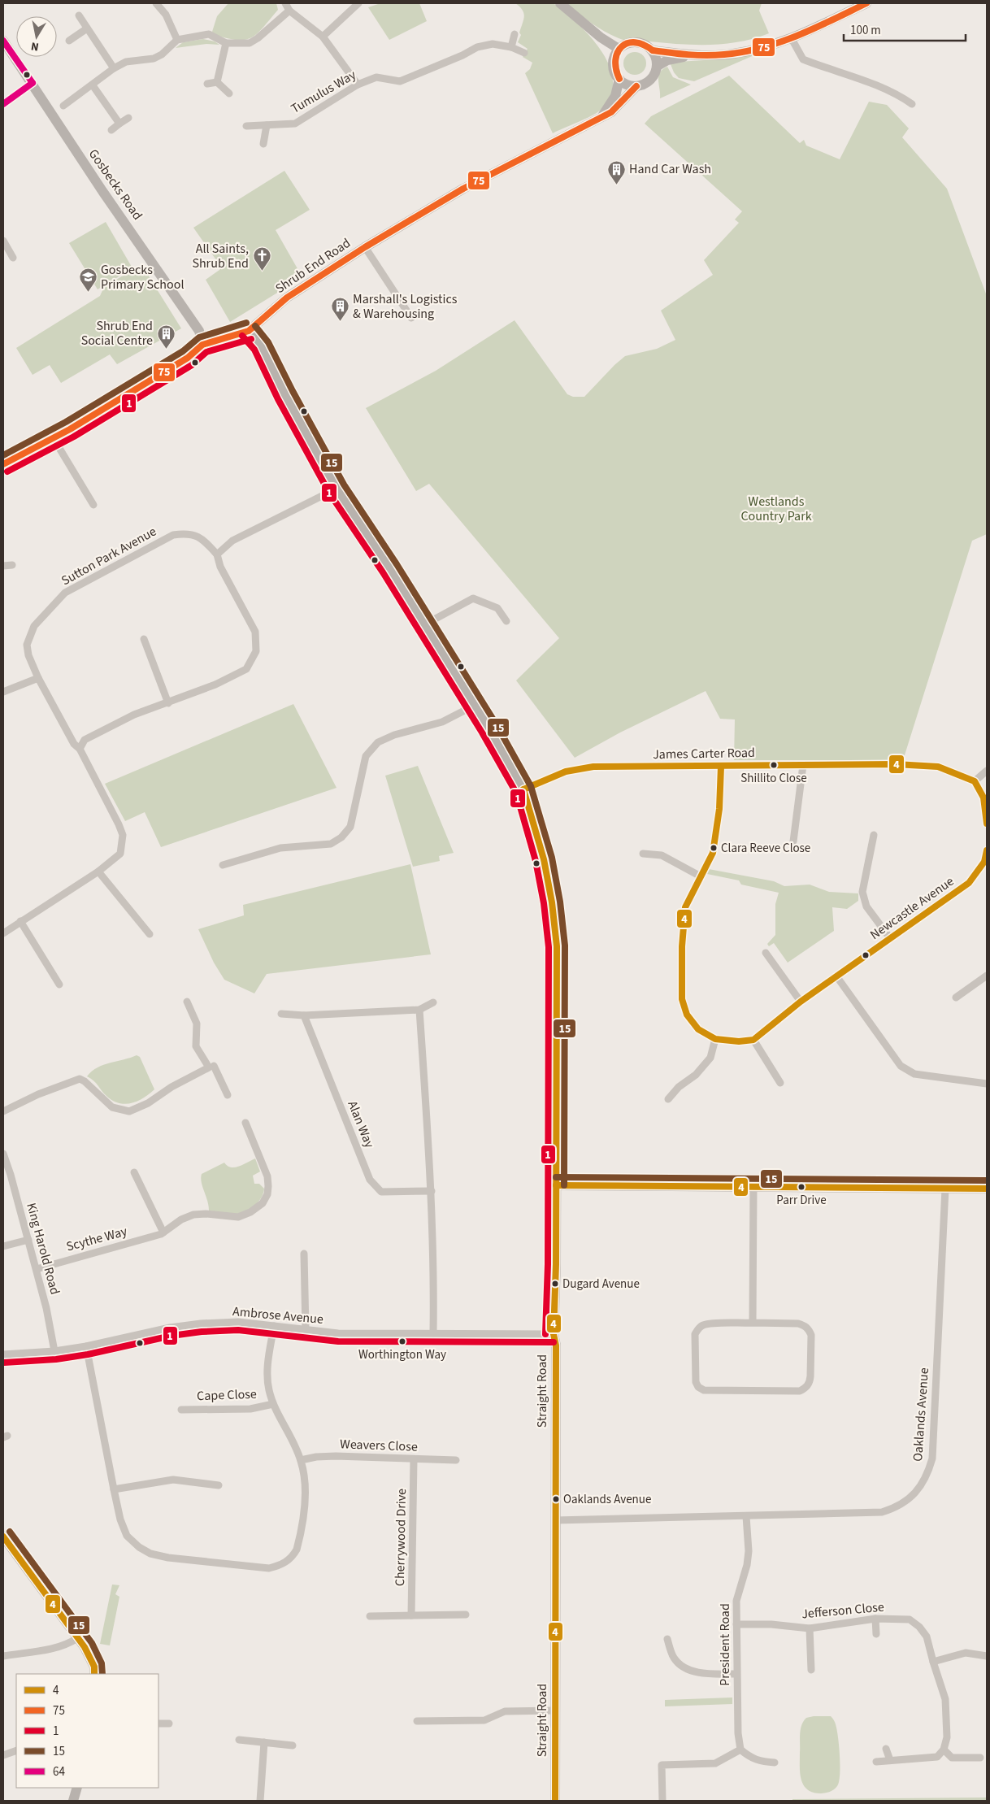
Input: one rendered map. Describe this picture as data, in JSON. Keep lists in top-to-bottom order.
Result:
{
  "streets": {
    "street": [
      "Tumulus Way",
      "Gosbecks Road",
      "Shrub End Road",
      "Sutton Park Avenue",
      "James Carter Road",
      "Newcastle Avenue",
      "Alan Way",
      "Scythe Way",
      "King Harold Road",
      "Ambrose Avenue",
      "Straight Road",
      "Cape Close",
      "Oaklands Avenue",
      "Weavers Close",
      "Cherrywood Drive",
      "Jefferson Close",
      "President Road"
    ]
  },
  "crossings": [
    ["Gosbecks Road", "Shrub End Road"],
    ["Shrub End Road", "Straight Road"],
    ["James Carter Road", "Straight Road"],
    ["Scythe Way", "King Harold Road"],
    ["King Harold Road", "Ambrose Avenue"],
    ["Ambrose Avenue", "Straight Road"],
    ["Straight Road", "Oaklands Avenue"],
    ["Oaklands Avenue", "President Road"],
    ["Weavers Close", "Cherrywood Drive"],
    ["Jefferson Close", "President Road"]
  ],
  "parks": ["Westlands Country Park"],
  "places": {
    "building": ["Hand Car Wash", "Marshall's Logistics & Warehousing", "Shrub End Social Centre"],
    "church": ["All Saints, Shrub End"],
    "school or university": ["Gosbecks Primary School"],
    "other": [
      "Shillito Close",
      "Clara Reeve Close",
      "Parr Drive",
      "Dugard Avenue",
      "Worthington Way",
      "Oaklands Avenue"
    ]
  },
  "lines": [
    "transit line 75",
    "transit line 64",
    "transit line 15",
    "transit line 1",
    "transit line 4"
  ],
  "legend": [
    "4",
    "75",
    "1",
    "15",
    "64"
  ],
  "scale_bar": "100 m",
  "north": "bottom"
}
